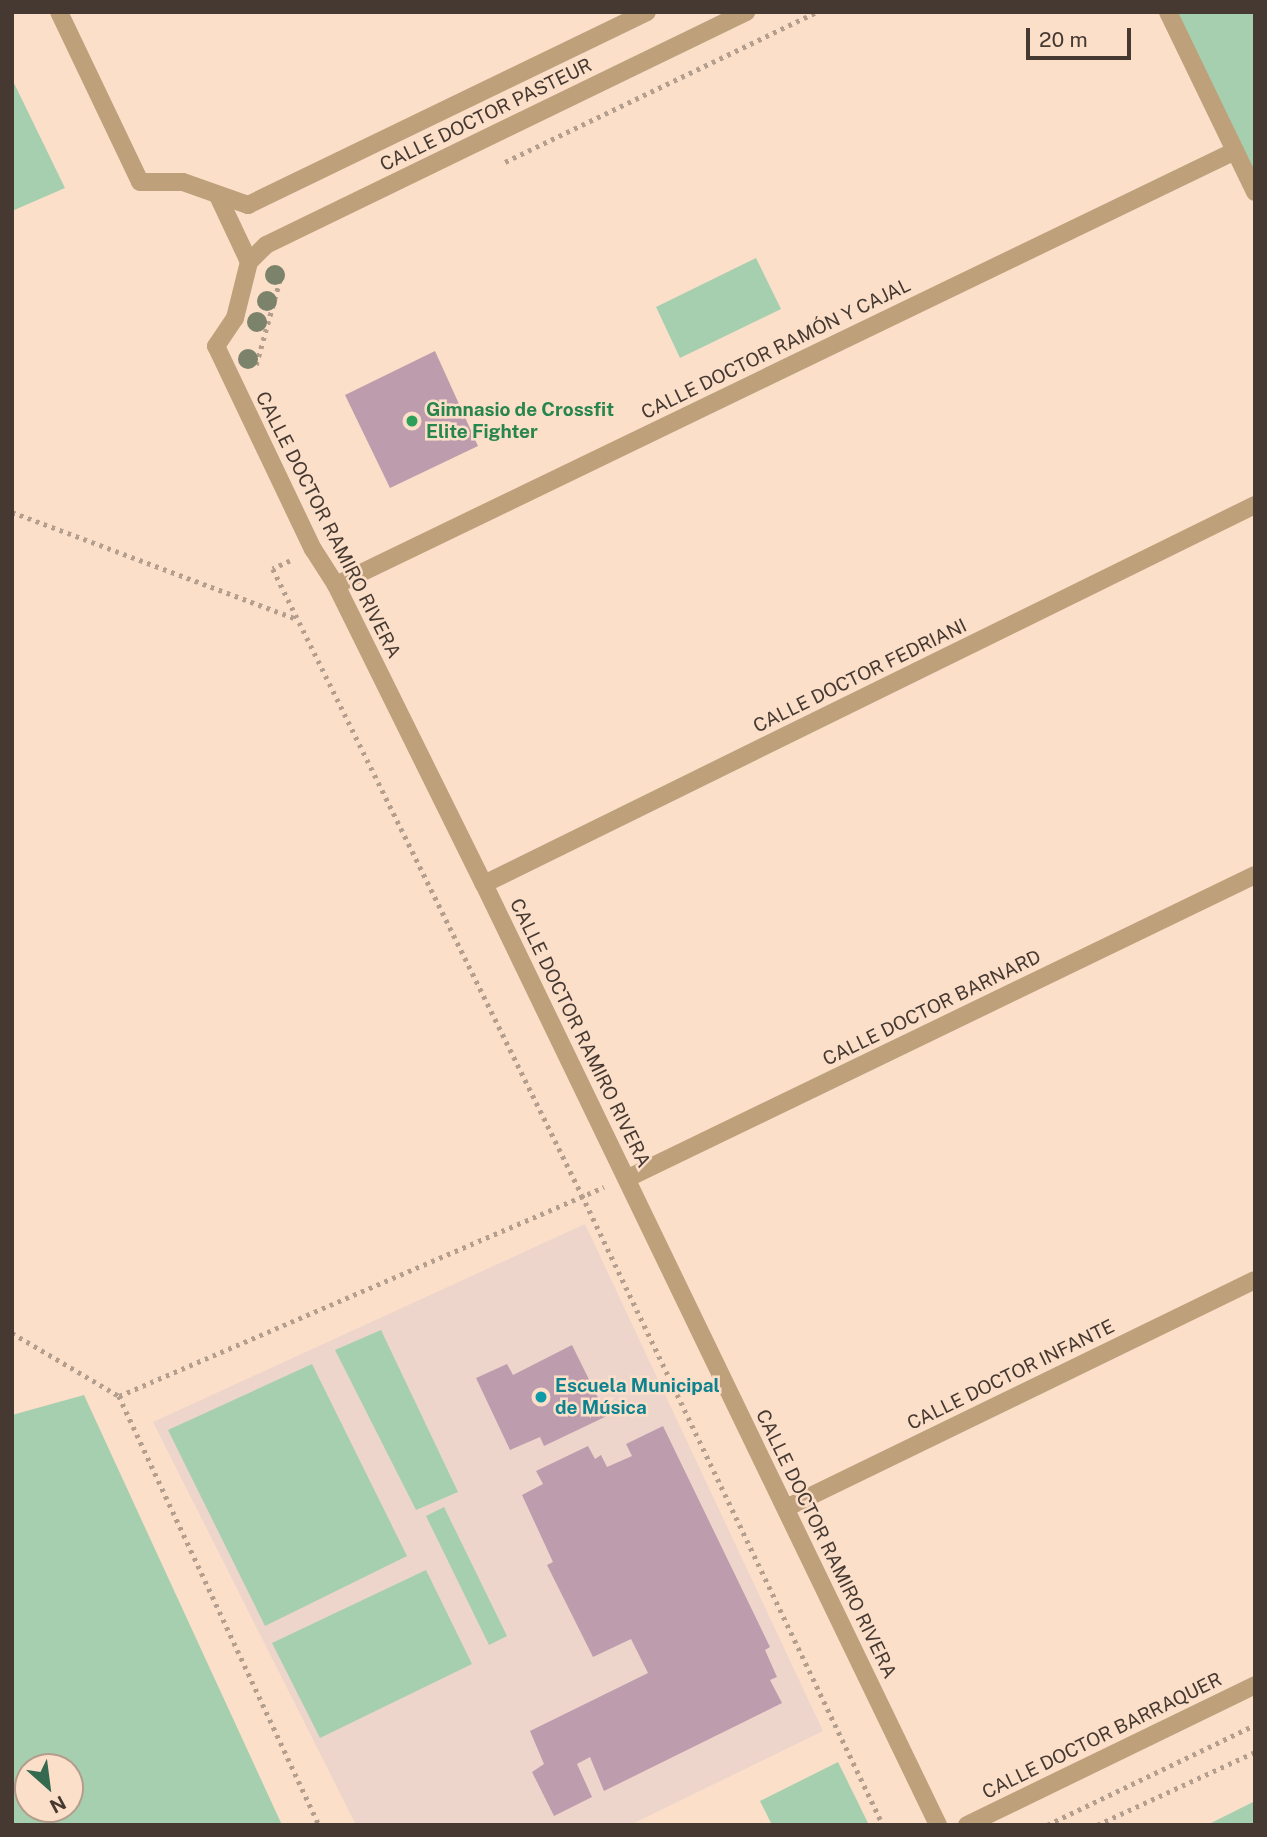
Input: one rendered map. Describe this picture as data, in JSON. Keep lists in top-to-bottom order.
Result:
{
  "streets": {
    "street": [
      "CALLE DOCTOR PASTEUR",
      "CALLE DOCTOR RAMÓN Y CAJAL",
      "CALLE DOCTOR RAMIRO RIVERA",
      "CALLE DOCTOR FEDRIANI",
      "CALLE DOCTOR BARNARD",
      "CALLE DOCTOR INFANTE",
      "CALLE DOCTOR BARRAQUER"
    ]
  },
  "crossings": [
    ["CALLE DOCTOR PASTEUR", "CALLE DOCTOR RAMIRO RIVERA"],
    ["CALLE DOCTOR RAMÓN Y CAJAL", "CALLE DOCTOR RAMIRO RIVERA"],
    ["CALLE DOCTOR RAMIRO RIVERA", "CALLE DOCTOR FEDRIANI"],
    ["CALLE DOCTOR RAMIRO RIVERA", "CALLE DOCTOR BARNARD"],
    ["CALLE DOCTOR RAMIRO RIVERA", "CALLE DOCTOR INFANTE"]
  ],
  "places": ["Gimnasio de Crossfit Elite Fighter", "Escuela Municipal de Música"],
  "scale_bar": "20 m",
  "north": "bottom right"
}
